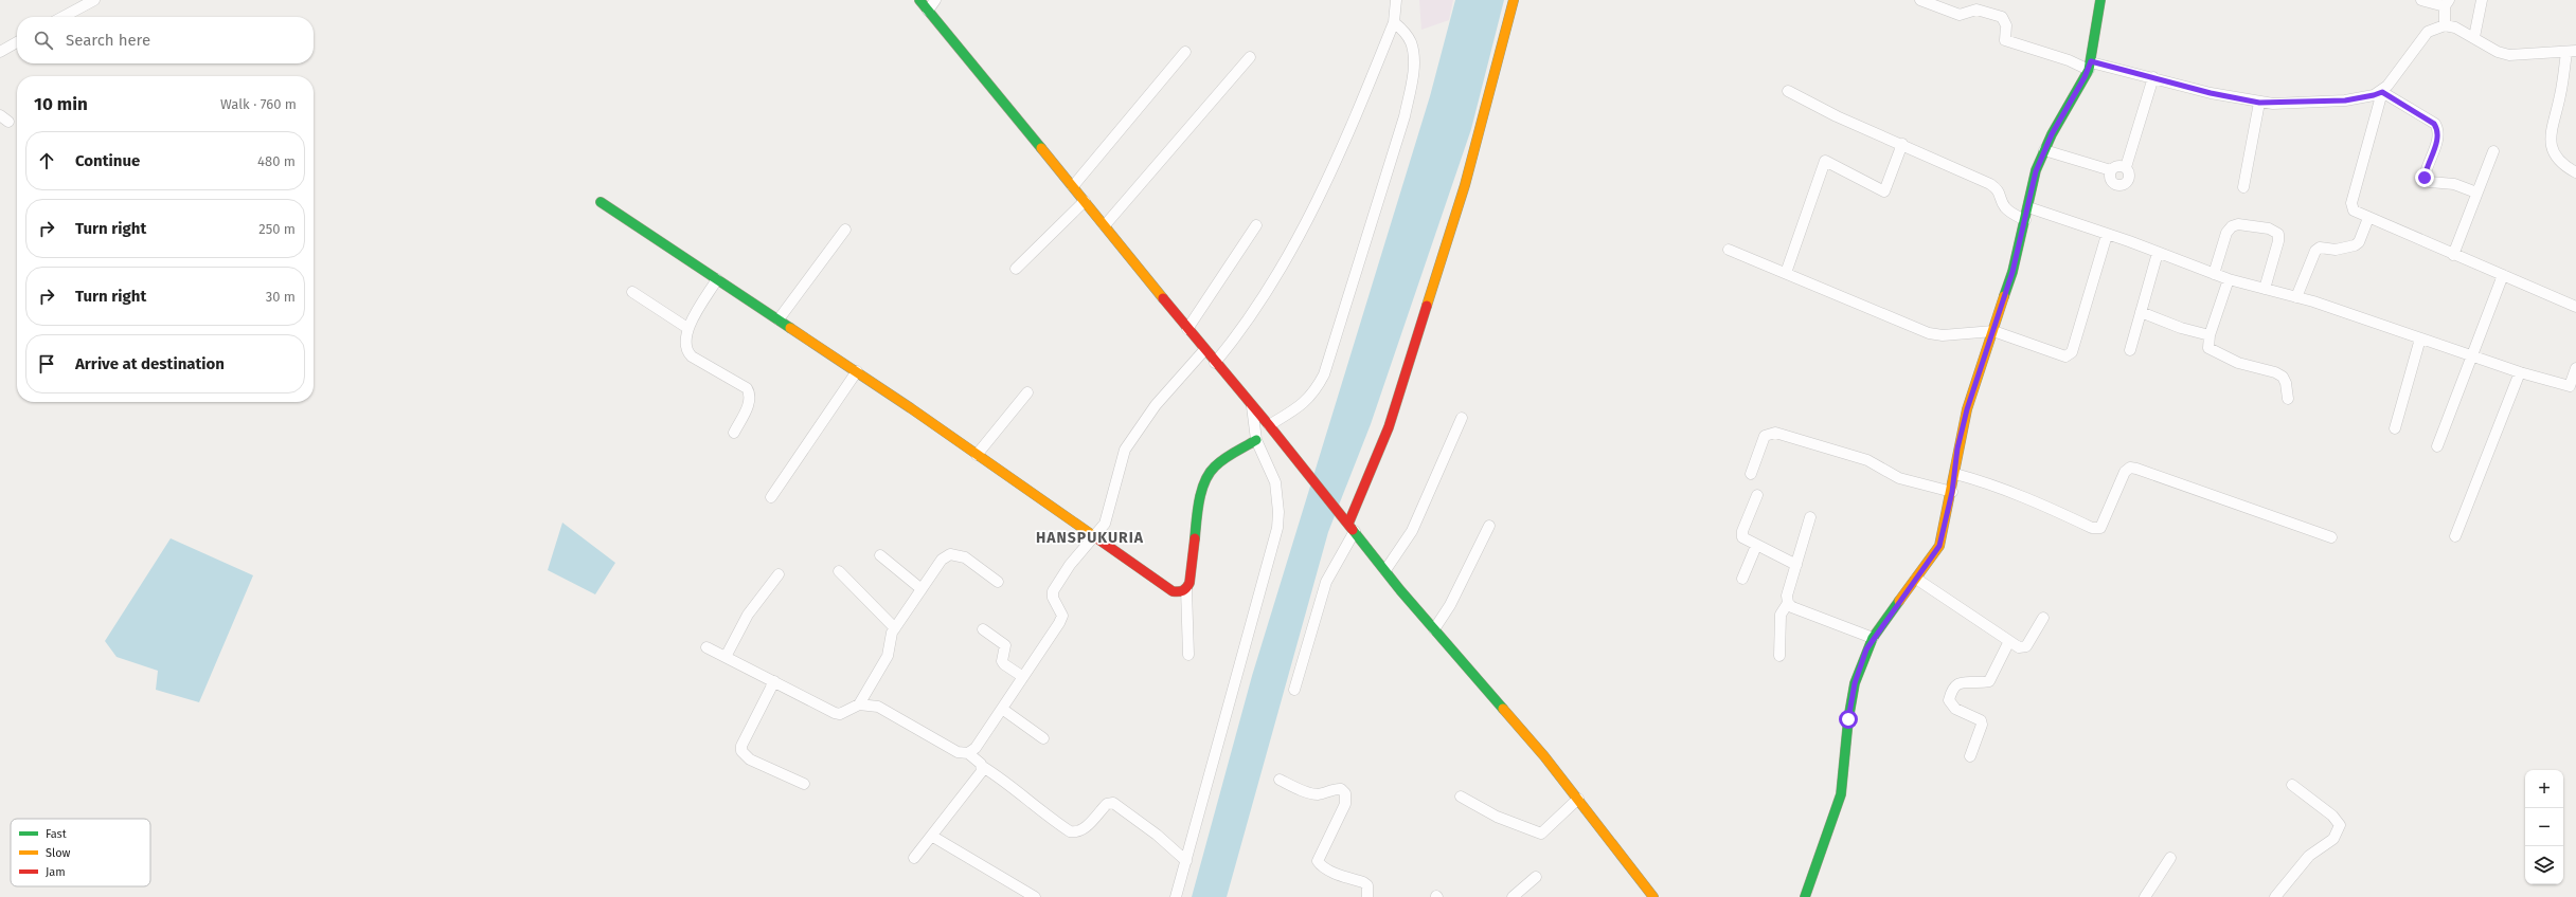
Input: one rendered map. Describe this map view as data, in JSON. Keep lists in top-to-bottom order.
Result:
{
  "districts": ["HANSPUKURIA"],
  "legend": ["Fast", "Slow", "Jam"],
  "page": {
    "search": "Search here",
    "heading": ["10 min", "Walk · 760 m"],
    "list": [
      ["Continue", "480 m"],
      ["Turn right", "250 m"],
      ["Turn right", "30 m"],
      "Arrive at destination"
    ],
    "map_buttons": ["+", "−"]
  }
}
